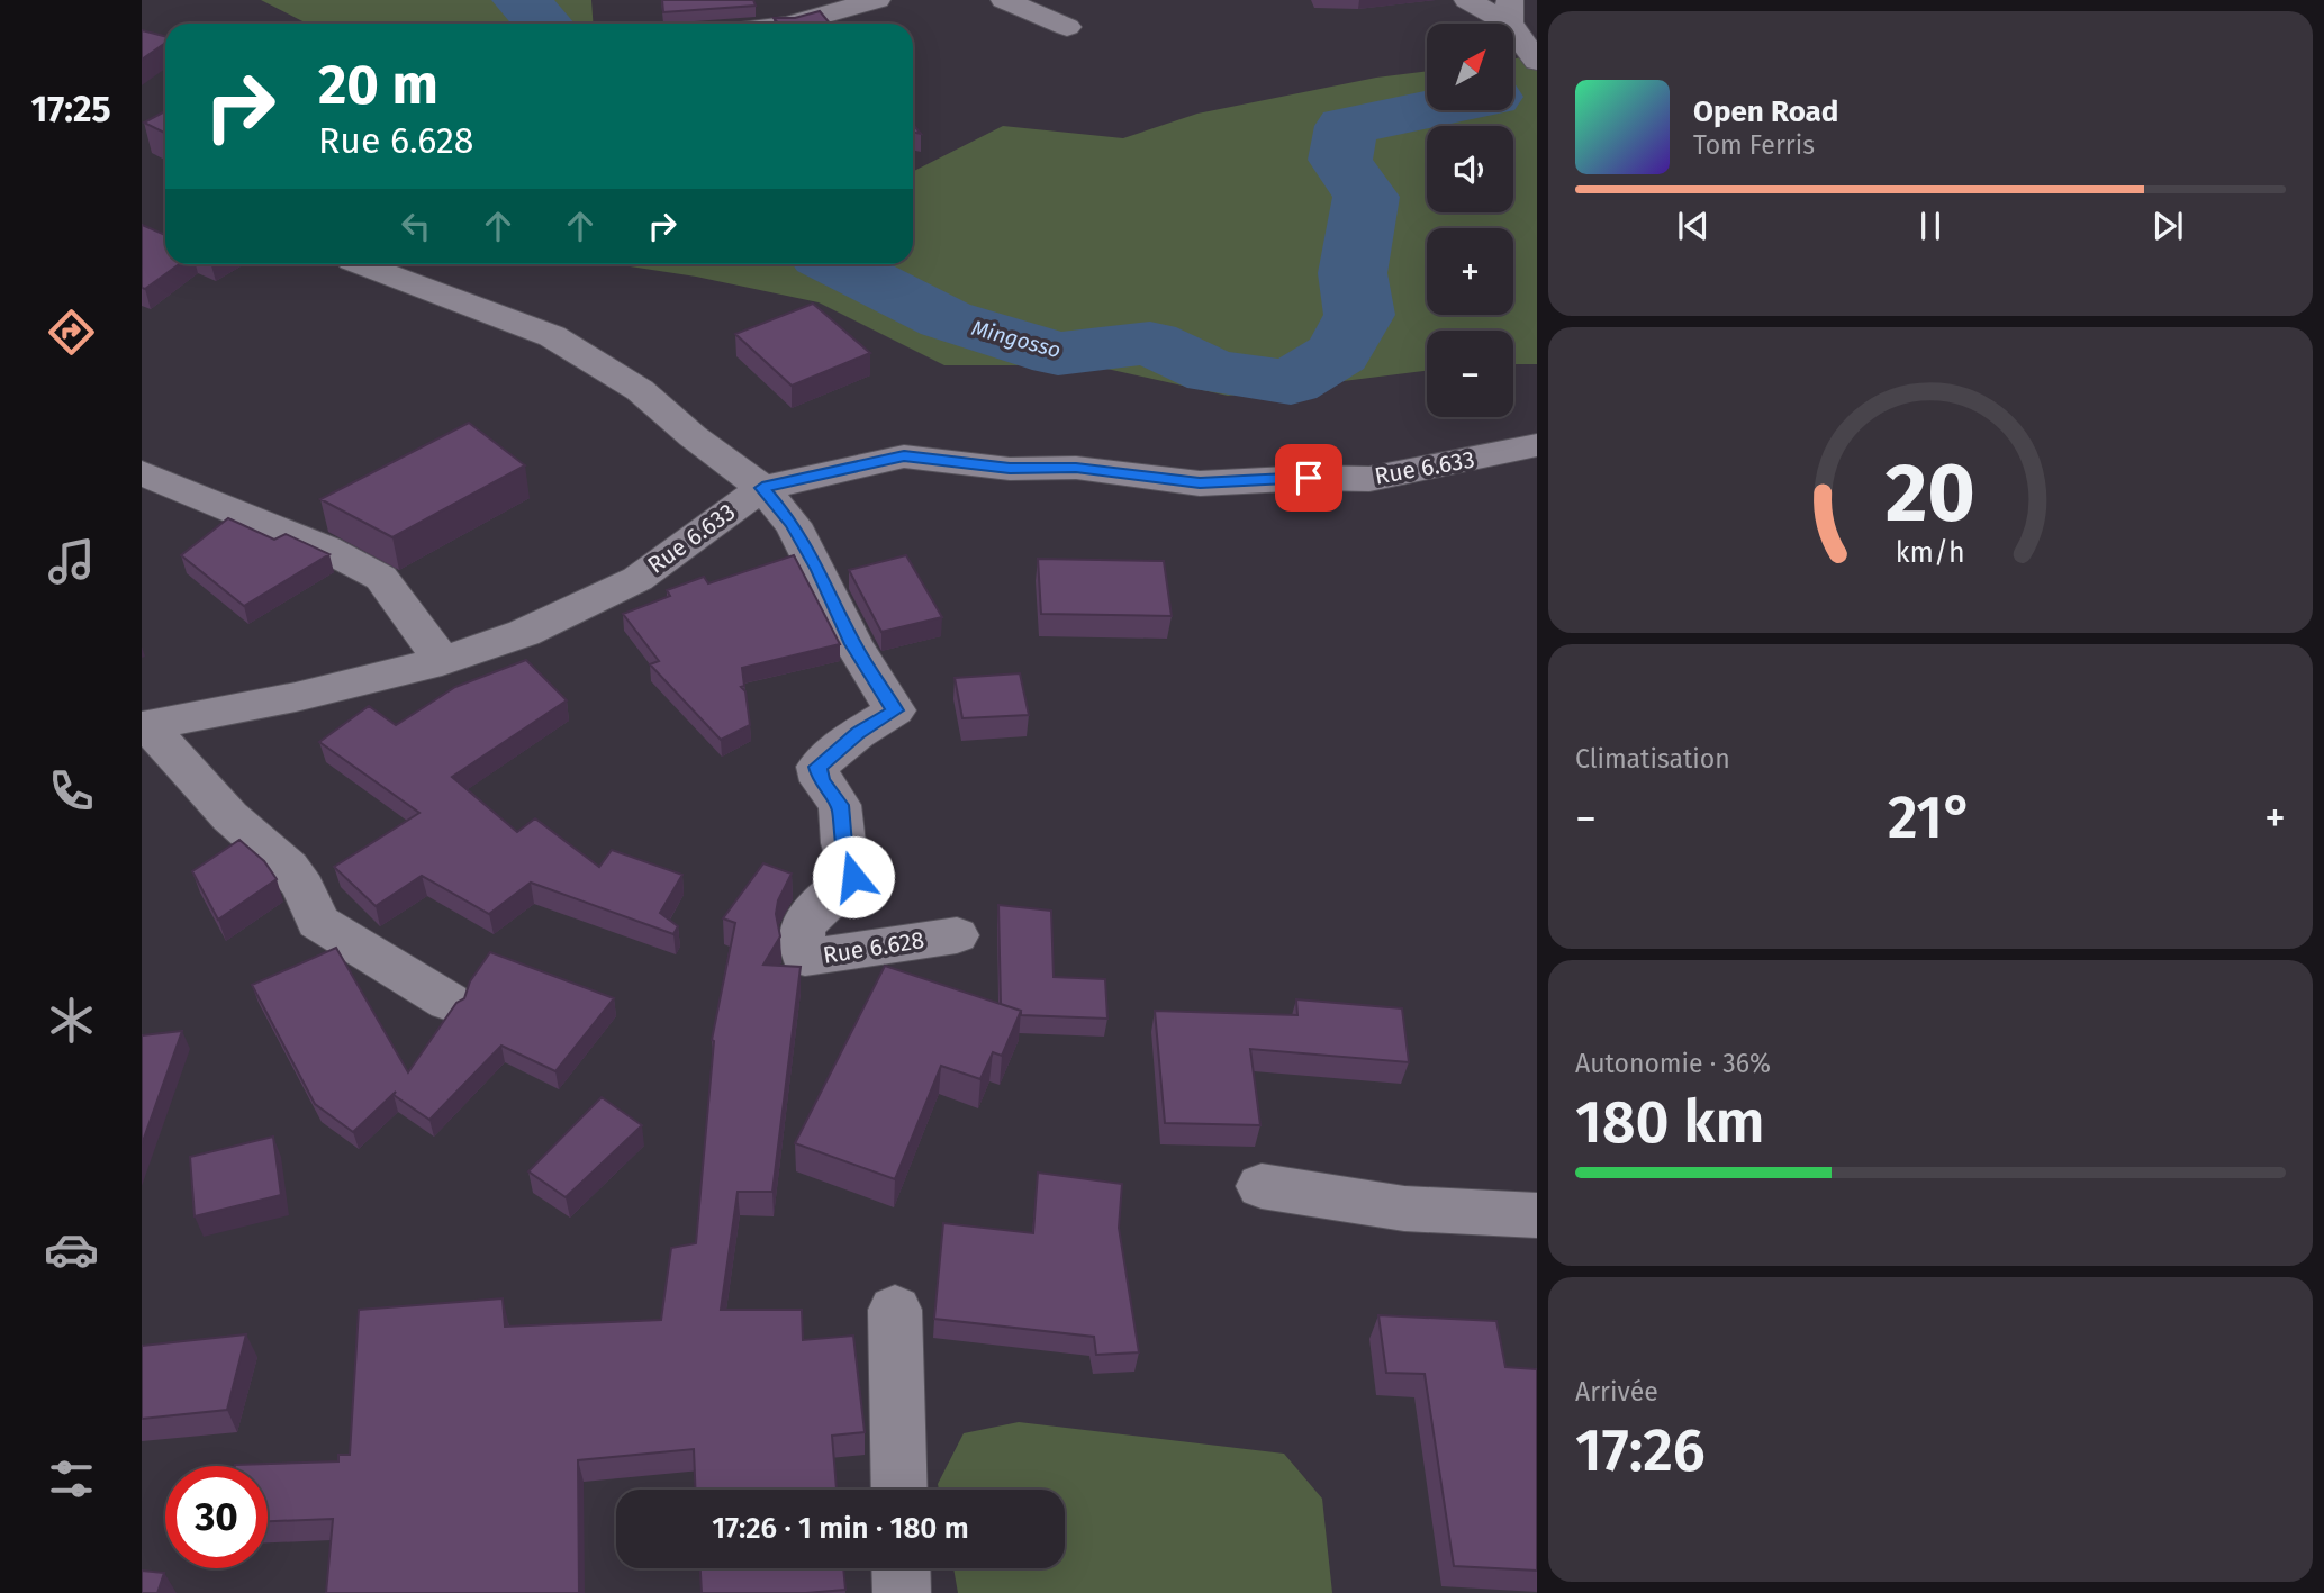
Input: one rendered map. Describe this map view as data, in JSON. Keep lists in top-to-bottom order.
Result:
{
  "streets": {
    "street": ["Rue 6.633", "Rue 6.628"]
  },
  "crossings": [
    ["Rue 6.633", "Rue 6.628"]
  ],
  "water": ["Mingosso"],
  "north": "top right",
  "page": {
    "tabs": "17:25",
    "map_buttons": ["+", "−"],
    "turn": ["20 m", "Rue 6.628"],
    "song": ["Open Road", "Tom Ferris"],
    "tile": [
      "Climatisation",
      ["Autonomie · 36%", "180 km"],
      ["Arrivée", "17:26"]
    ],
    "heat": ["−", "21°", "+"],
    "limit": "30",
    "trip": "17:26 · 1 min · 180 m",
    "gauge": ["20", "km/h"]
  }
}
